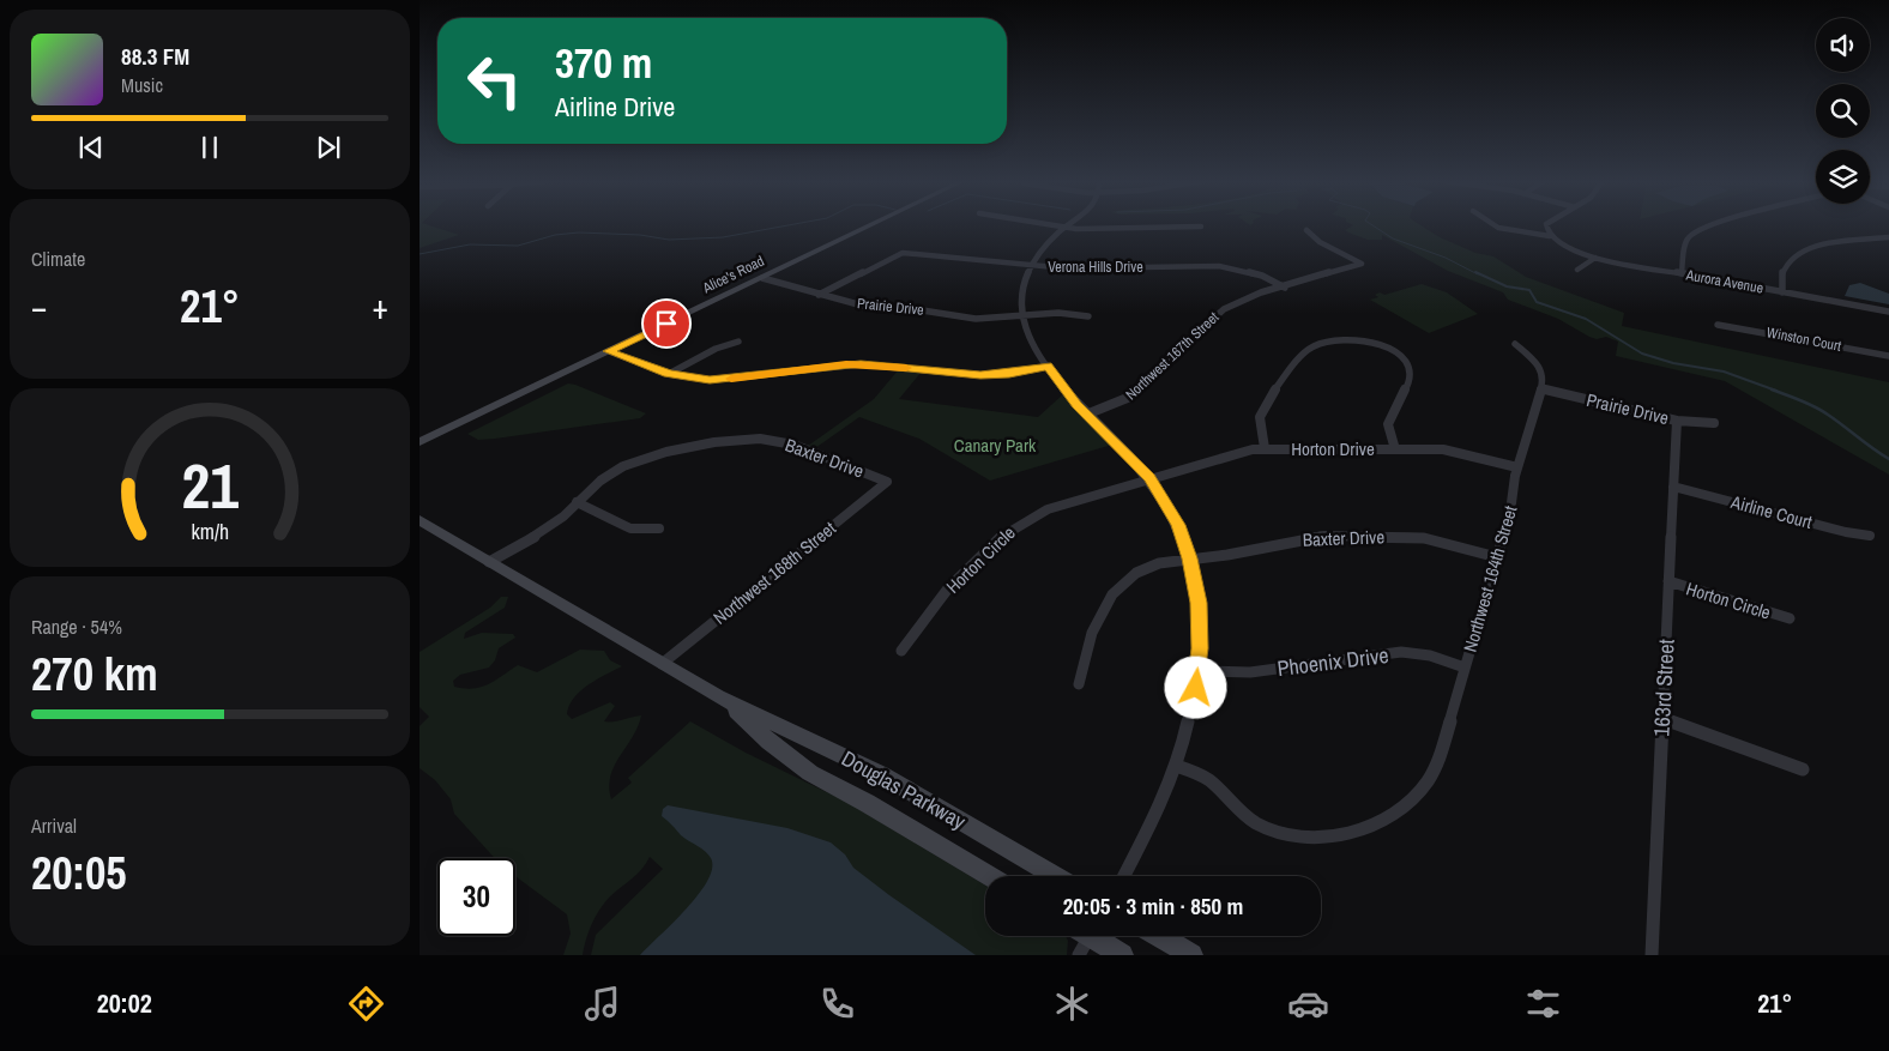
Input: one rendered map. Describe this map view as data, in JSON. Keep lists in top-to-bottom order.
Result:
{
  "streets": {
    "main road": ["Alice's Road", "Douglas Parkway"],
    "street": [
      "Verona Hills Drive",
      "Aurora Avenue",
      "Prairie Drive",
      "Winston Court",
      "Northwest 167th Street",
      "Horton Drive",
      "Baxter Drive",
      "Airline Court",
      "Horton Circle",
      "Northwest 168th Street",
      "Northwest 164th Street",
      "Phoenix Drive",
      "163rd Street"
    ]
  },
  "crossings": [
    ["Verona Hills Drive", "Prairie Drive"],
    ["Verona Hills Drive", "Northwest 167th Street"],
    ["Alice's Road", "Prairie Drive"],
    ["Prairie Drive", "Northwest 164th Street"],
    ["Prairie Drive", "163rd Street"],
    ["Horton Drive", "Horton Circle"],
    ["Horton Drive", "Northwest 164th Street"],
    ["Baxter Drive", "Northwest 168th Street"],
    ["Baxter Drive", "Northwest 164th Street"],
    ["Baxter Drive", "Douglas Parkway"],
    ["Airline Court", "163rd Street"],
    ["Horton Circle", "163rd Street"],
    ["Northwest 168th Street", "Douglas Parkway"],
    ["Northwest 164th Street", "Phoenix Drive"]
  ],
  "parks": ["Canary Park"],
  "page": {
    "turn": ["370 m", "Airline Drive"],
    "song": ["88.3 FM", "Music"],
    "tile": [
      "Climate",
      ["Range · 54%", "270 km"],
      ["Arrival", "20:05"]
    ],
    "heat": ["−", "21°", "+"],
    "limit": "30",
    "trip": "20:05 · 3 min · 850 m",
    "tabs": ["20:02", "21°"],
    "gauge": ["21", "km/h"]
  }
}
